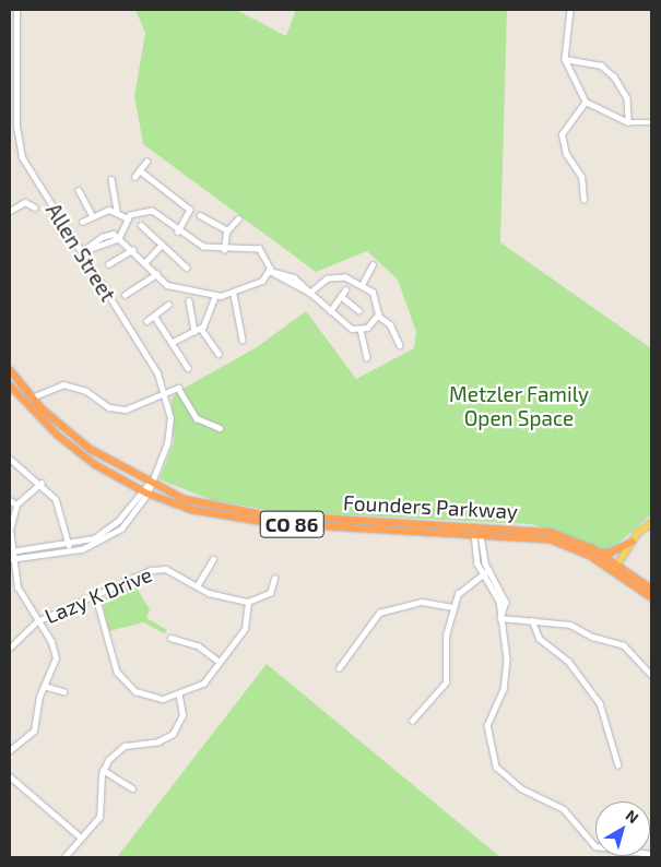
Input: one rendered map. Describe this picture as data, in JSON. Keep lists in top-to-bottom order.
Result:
{
  "streets": {
    "highway": ["Founders Parkway", "CO 86"],
    "street": ["Allen Street", "Lazy K Drive"]
  },
  "crossings": [
    ["Allen Street", "Founders Parkway"]
  ],
  "parks": ["Metzler Family Open Space"],
  "north": "top right"
}
